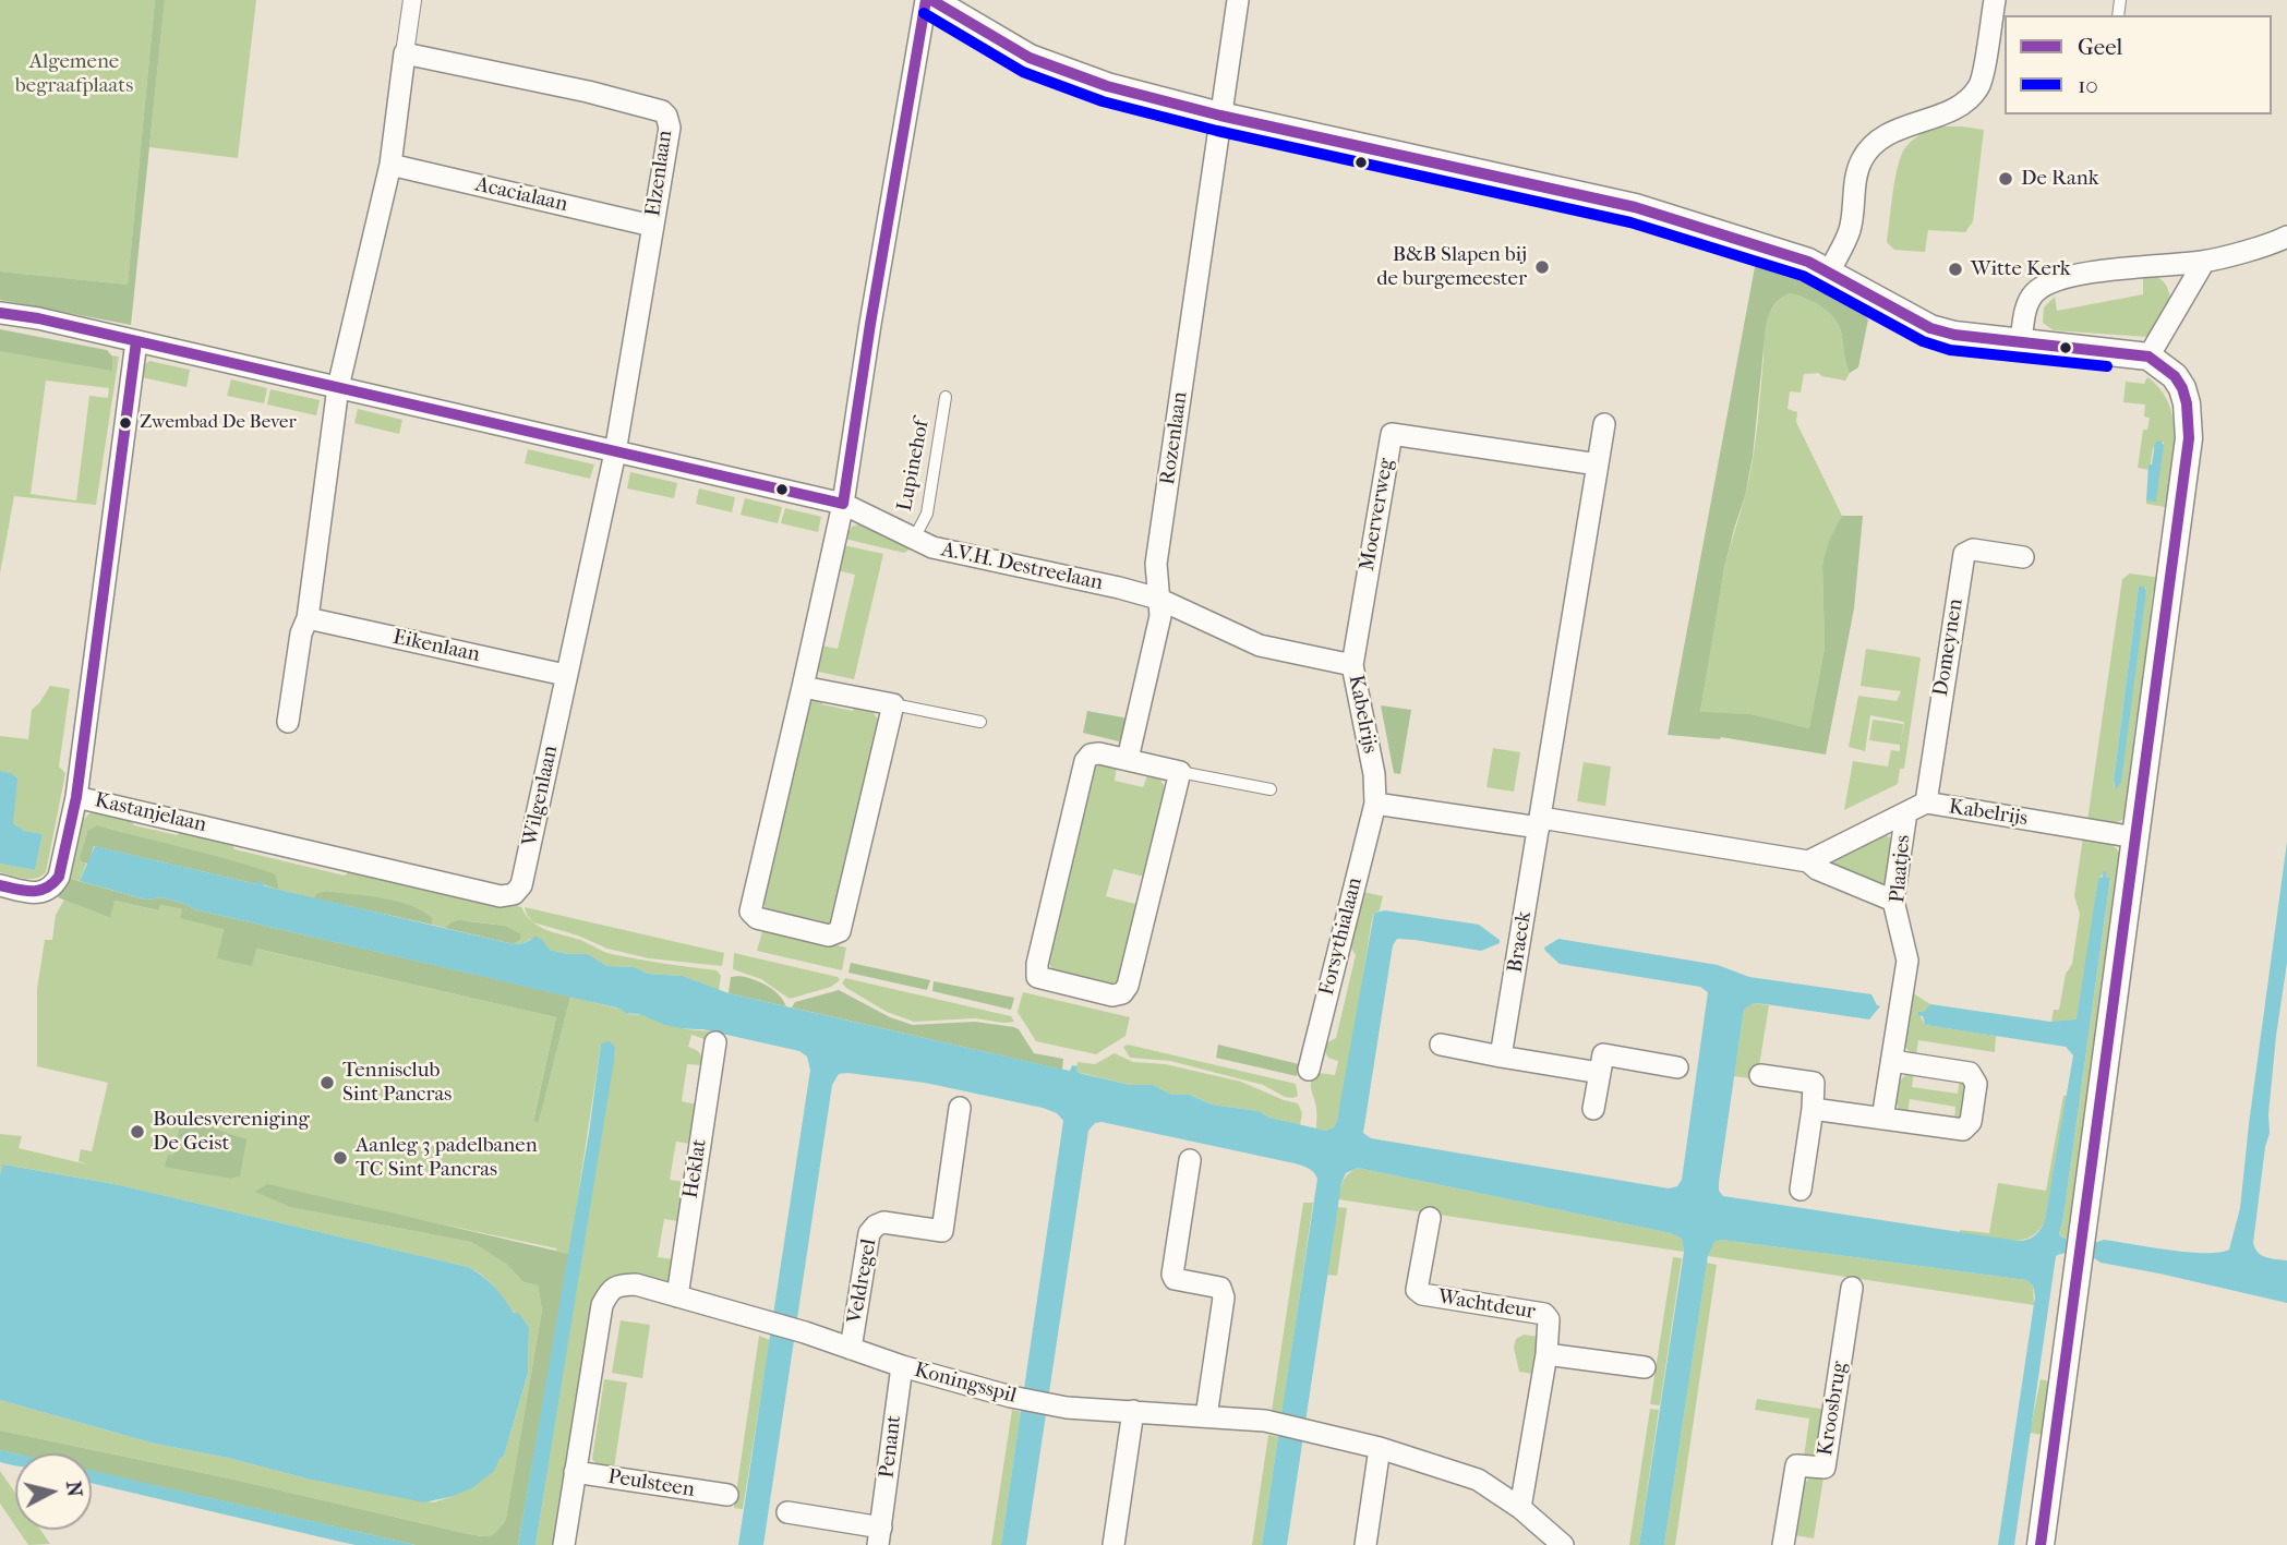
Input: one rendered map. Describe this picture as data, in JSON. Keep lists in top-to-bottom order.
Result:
{
  "streets": {
    "street": [
      "Elzenlaan",
      "Acacialaan",
      "Rozenlaan",
      "Moerverweg",
      "A.V.H. Destreelaan",
      "Eikenlaan",
      "Domeynen",
      "Kabelrijs",
      "Wilgenlaan",
      "Kastanjelaan",
      "Plaatjes",
      "Forsythialaan",
      "Braeck",
      "Heklat",
      "Veldregel",
      "Wachtdeur",
      "Koningsspil",
      "Kroosbrug",
      "Penant",
      "Peulsteen"
    ],
    "lane": ["Lupinehof"]
  },
  "crossings": [
    ["Elzenlaan", "Acacialaan"],
    ["Elzenlaan", "A.V.H. Destreelaan"],
    ["Elzenlaan", "Wilgenlaan"],
    ["Rozenlaan", "A.V.H. Destreelaan"],
    ["Rozenlaan", "Kabelrijs"],
    ["Lupinehof", "A.V.H. Destreelaan"],
    ["Moerverweg", "Kabelrijs"],
    ["A.V.H. Destreelaan", "Kabelrijs"],
    ["A.V.H. Destreelaan", "Wilgenlaan"],
    ["A.V.H. Destreelaan", "Kastanjelaan"],
    ["Eikenlaan", "Wilgenlaan"],
    ["Domeynen", "Kabelrijs"],
    ["Domeynen", "Plaatjes"],
    ["Kabelrijs", "Plaatjes"],
    ["Kabelrijs", "Forsythialaan"],
    ["Wilgenlaan", "Kastanjelaan"],
    ["Heklat", "Koningsspil"],
    ["Veldregel", "Koningsspil"],
    ["Wachtdeur", "Koningsspil"],
    ["Koningsspil", "Penant"],
    ["Koningsspil", "Peulsteen"]
  ],
  "parks": ["Algemene begraafplaats"],
  "places": [
    "De Rank",
    "B&B Slapen bij de burgemeester",
    "Witte Kerk",
    "Zwembad De Bever",
    "Tennisclub Sint Pancras",
    "Boulesvereniging De Geist",
    "Aanleg 3 padelbanen TC Sint Pancras"
  ],
  "lines": ["transit line Geel", "transit line 10"],
  "legend": ["Geel", "10"],
  "north": "right"
}
